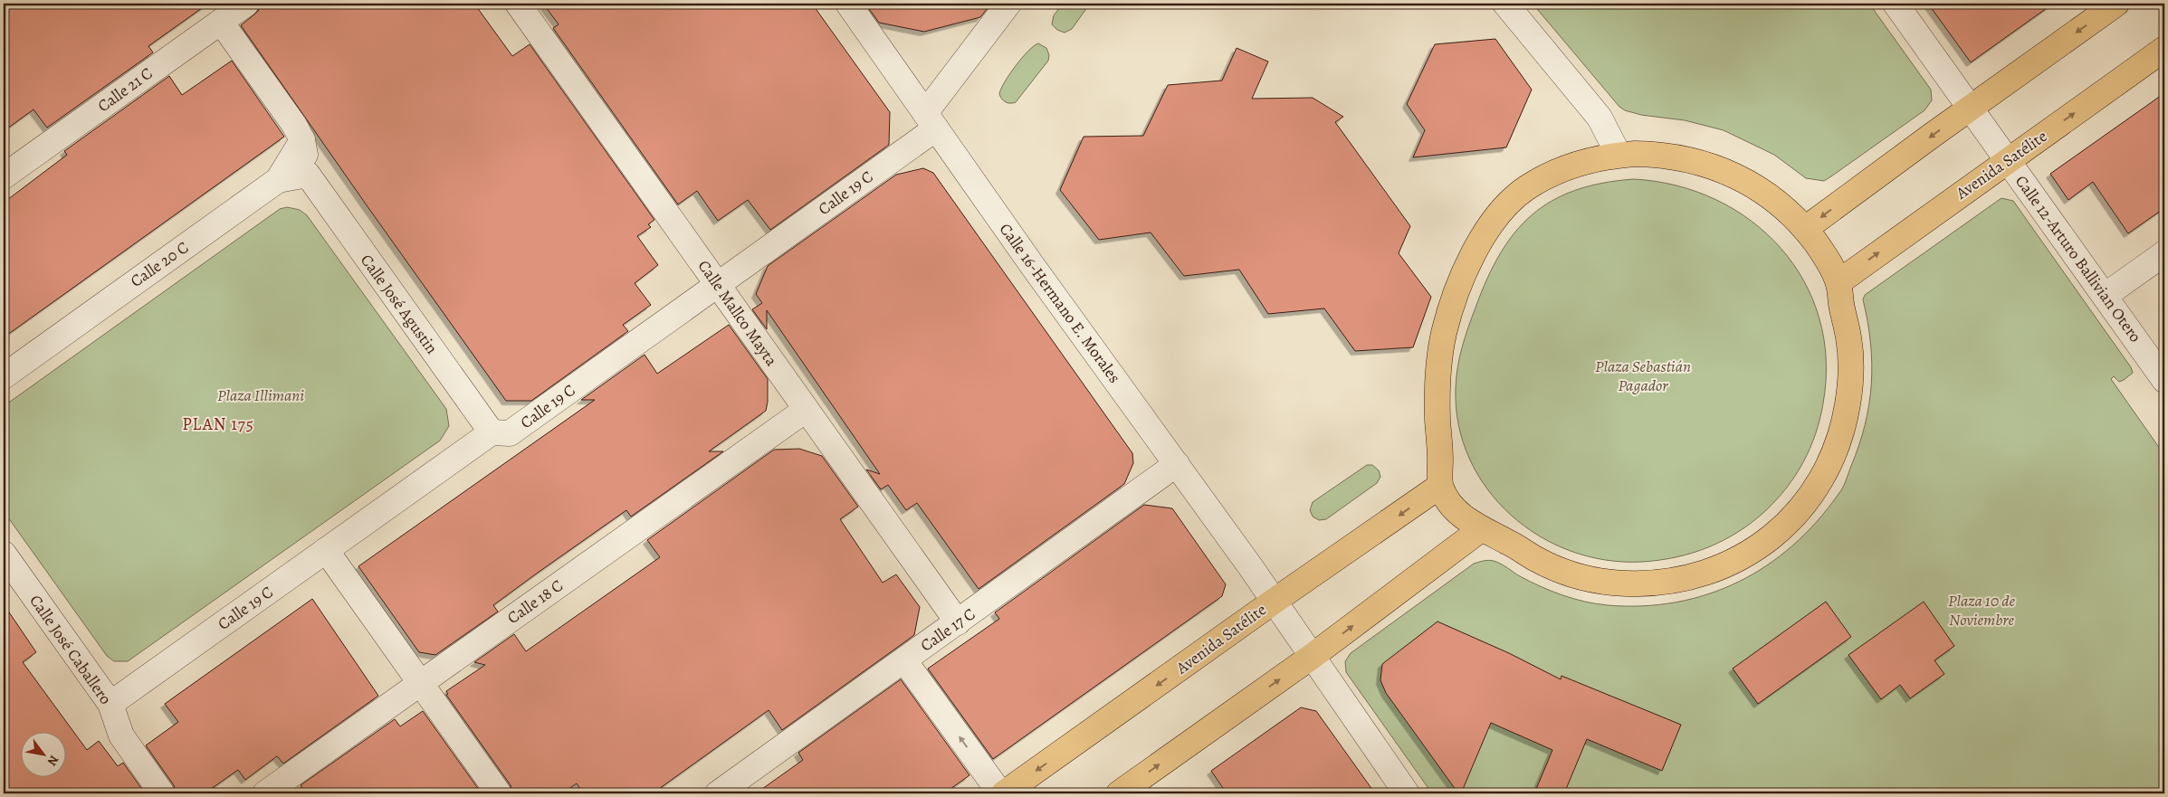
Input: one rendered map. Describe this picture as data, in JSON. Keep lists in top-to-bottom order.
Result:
{
  "streets": {
    "main road": ["Avenida Satélite"],
    "street": [
      "Calle 21 C",
      "Calle 19 C",
      "Calle 12-Arturo Ballivian Otero",
      "Calle 20 C",
      "Calle 16-Hermano E. Morales",
      "Calle José Agustin",
      "Calle Mallco Mayta",
      "Calle 18 C",
      "Calle 17 C",
      "Calle José Caballero"
    ]
  },
  "crossings": [
    ["Calle 21 C", "Calle José Agustin"],
    ["Avenida Satélite", "Calle 12-Arturo Ballivian Otero"],
    ["Avenida Satélite", "Calle 16-Hermano E. Morales"],
    ["Calle 19 C", "Calle 16-Hermano E. Morales"],
    ["Calle 19 C", "Calle José Agustin"],
    ["Calle 19 C", "Calle Mallco Mayta"],
    ["Calle 19 C", "Calle José Caballero"],
    ["Calle 20 C", "Calle José Agustin"],
    ["Calle 16-Hermano E. Morales", "Calle 17 C"],
    ["Calle Mallco Mayta", "Calle 18 C"],
    ["Calle Mallco Mayta", "Calle 17 C"]
  ],
  "districts": ["PLAN 175"],
  "parks": ["Plaza Sebastián Pagador", "Plaza Illimani", "Plaza 10 de Noviembre"],
  "north": "bottom right"
}
